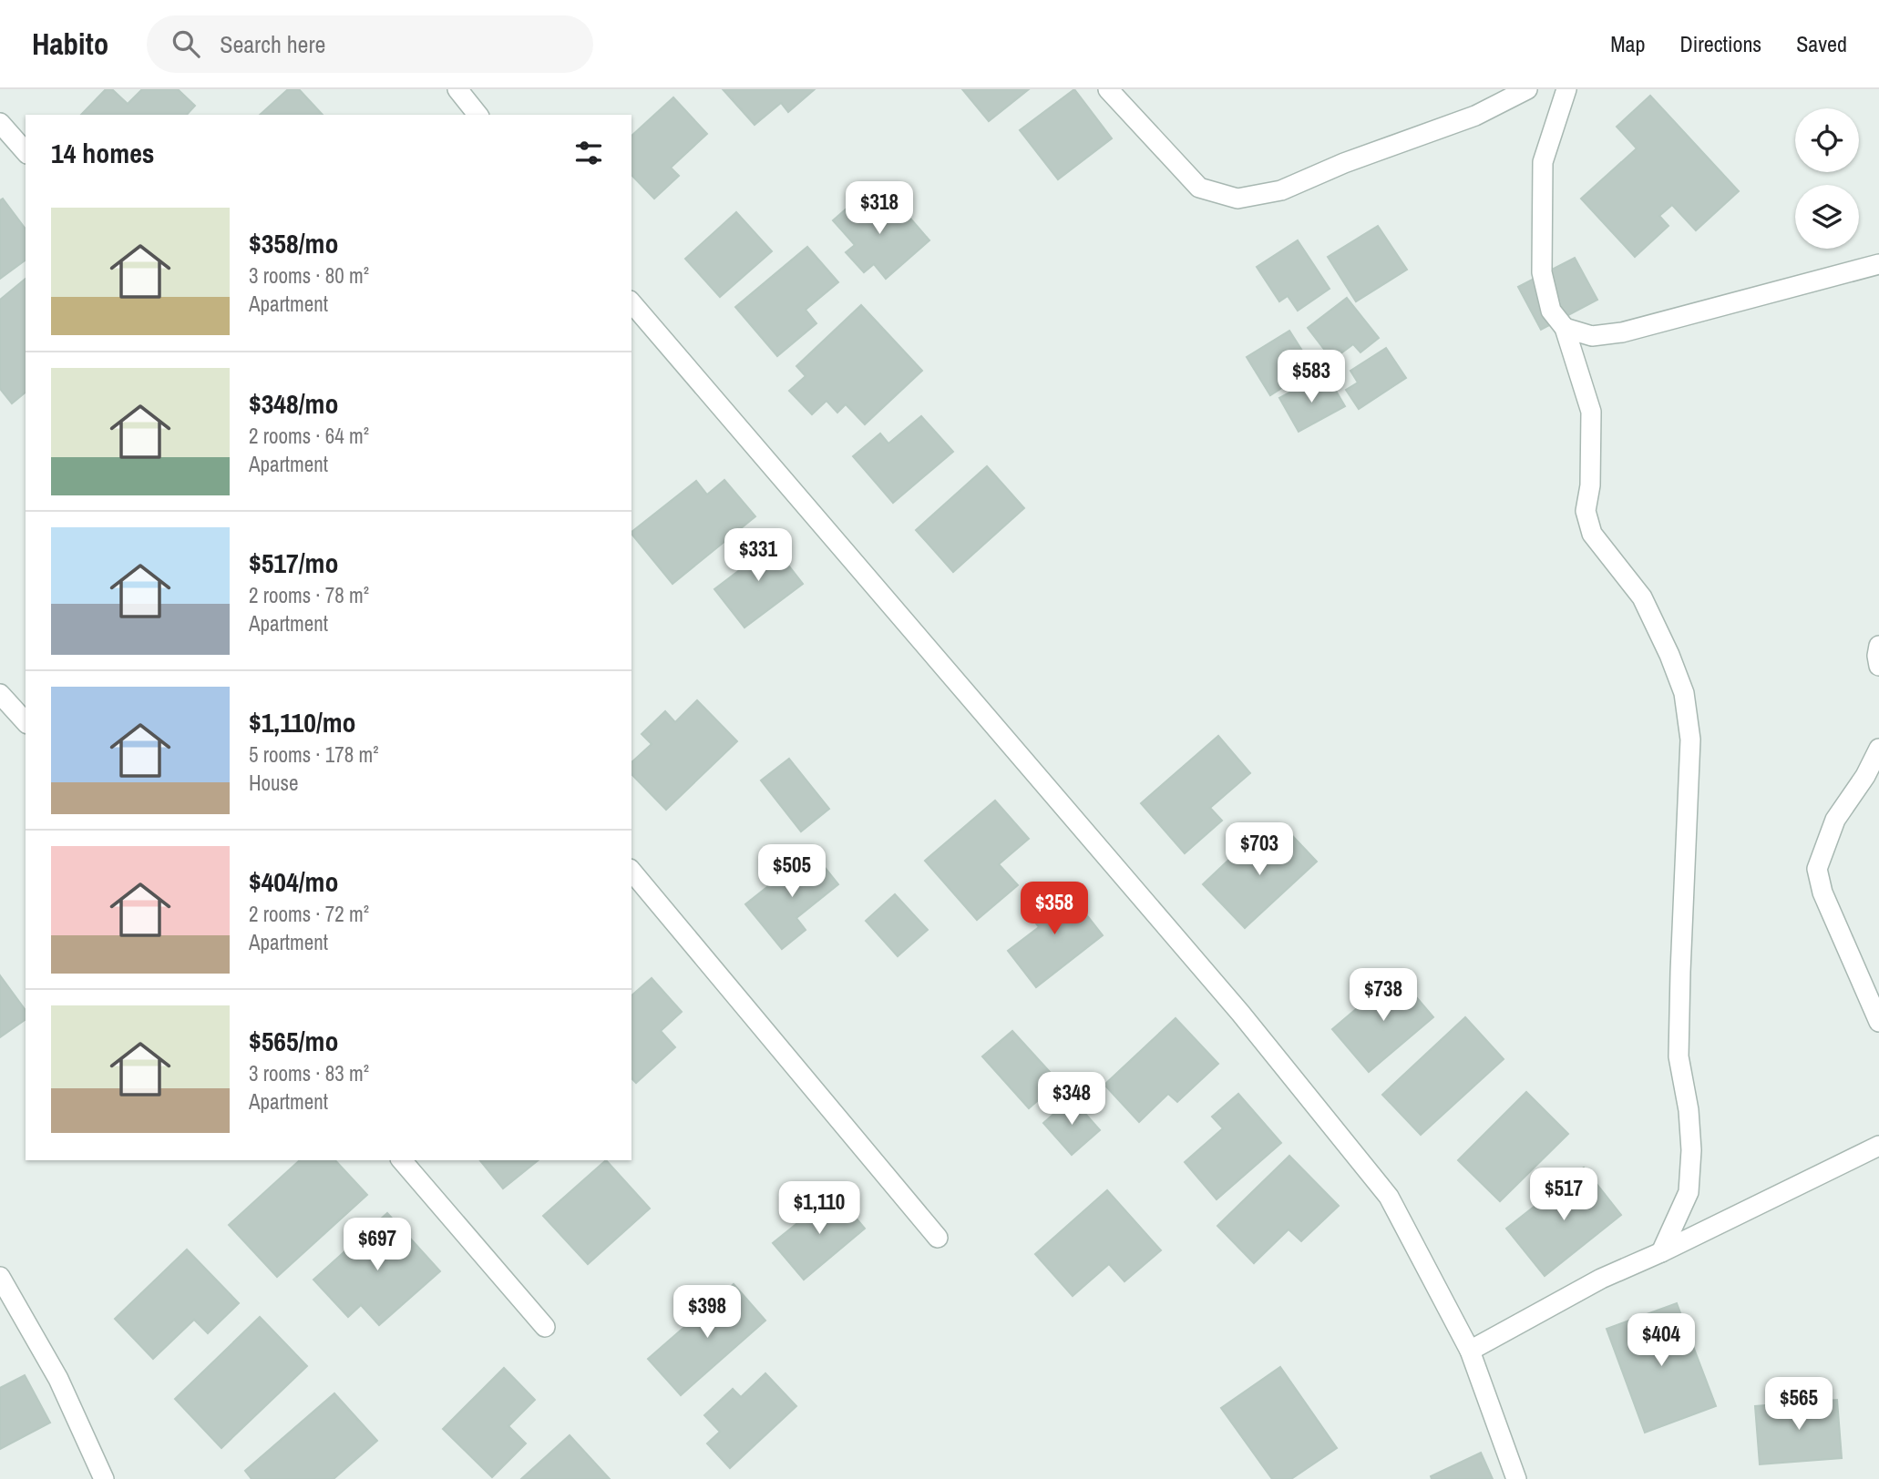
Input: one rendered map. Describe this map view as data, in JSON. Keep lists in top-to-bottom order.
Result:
{
  "page": {
    "header": "Habito",
    "search": "Search here",
    "nav": ["Map", "Directions", "Saved"],
    "heading": "14 homes",
    "price": [
      "$318",
      "$583",
      "$331",
      "$703",
      "$505",
      "$358",
      "$738",
      "$348",
      "$517",
      "$1,110",
      "$697",
      "$398",
      "$404",
      "$565"
    ],
    "list": [
      {
        "name": "$358/mo",
        "note": "3 rooms · 80 m² · Apartment"
      },
      {
        "name": "$348/mo",
        "note": "2 rooms · 64 m² · Apartment"
      },
      {
        "name": "$517/mo",
        "note": "2 rooms · 78 m² · Apartment"
      },
      {
        "name": "$1,110/mo",
        "note": "5 rooms · 178 m² · House"
      },
      {
        "name": "$404/mo",
        "note": "2 rooms · 72 m² · Apartment"
      },
      {
        "name": "$565/mo",
        "note": "3 rooms · 83 m² · Apartment"
      }
    ]
  }
}
